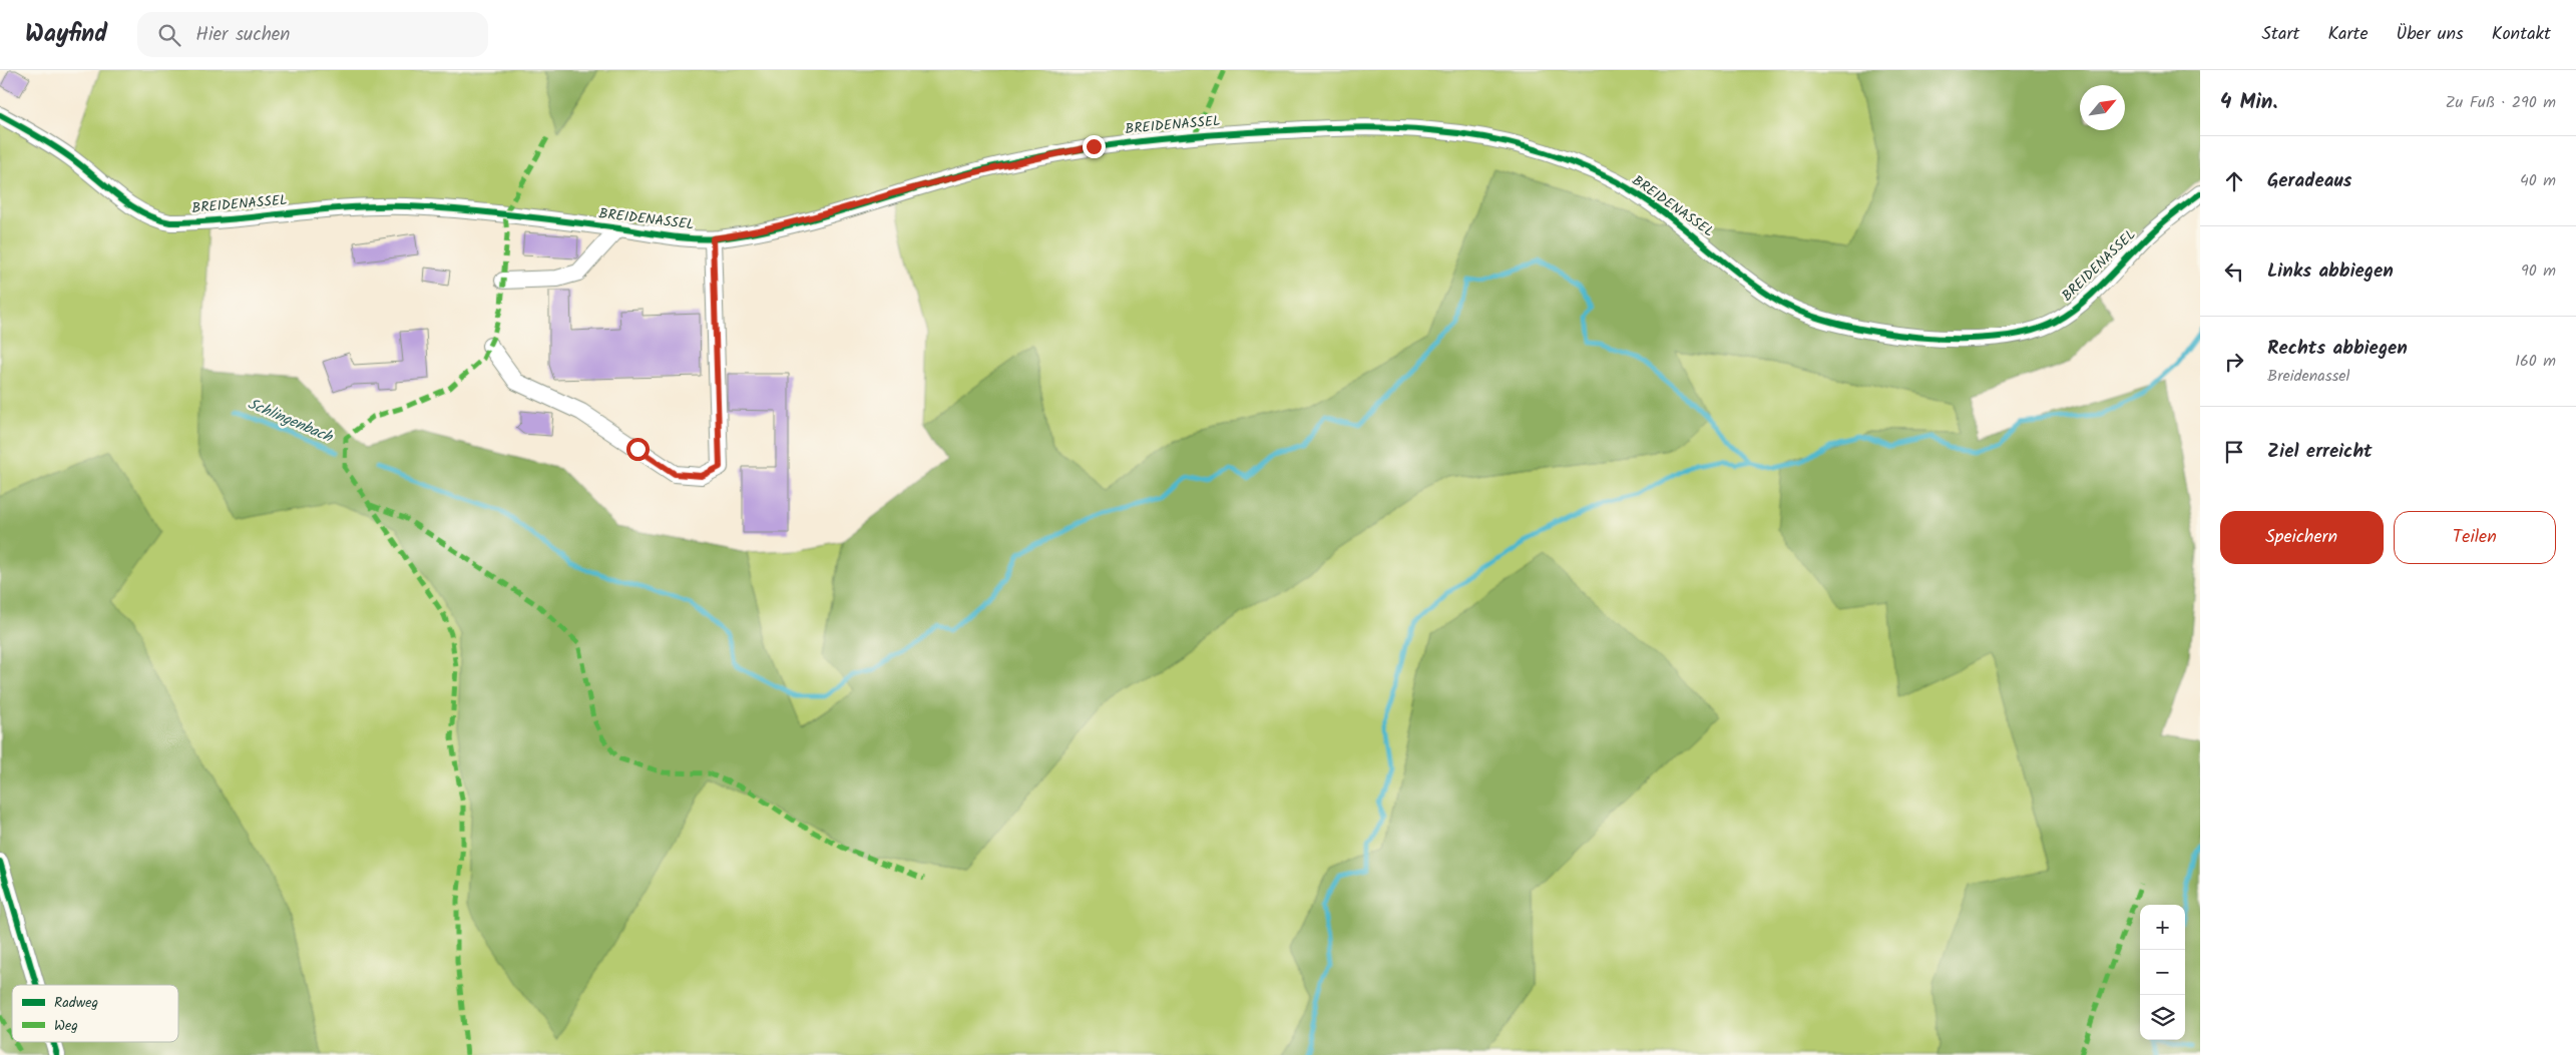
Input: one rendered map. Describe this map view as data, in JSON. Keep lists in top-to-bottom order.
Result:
{
  "streets": {
    "street": ["BREIDENASSEL"]
  },
  "water": ["Schlingenbach"],
  "legend": ["Radweg", "Weg"],
  "north": "top right",
  "page": {
    "header": "Wayfind",
    "search": "Hier suchen",
    "nav": [
      "Start",
      "Karte",
      "Über uns",
      "Kontakt"
    ],
    "heading": ["4 Min.", "Zu Fuß · 290 m"],
    "list": [
      ["Geradeaus", "40 m"],
      ["Links abbiegen", "90 m"],
      ["Rechts abbiegen", "Breidenassel", "160 m"],
      "Ziel erreicht"
    ],
    "buttons": ["Speichern", "Teilen"],
    "map_buttons": ["+", "−"]
  }
}
